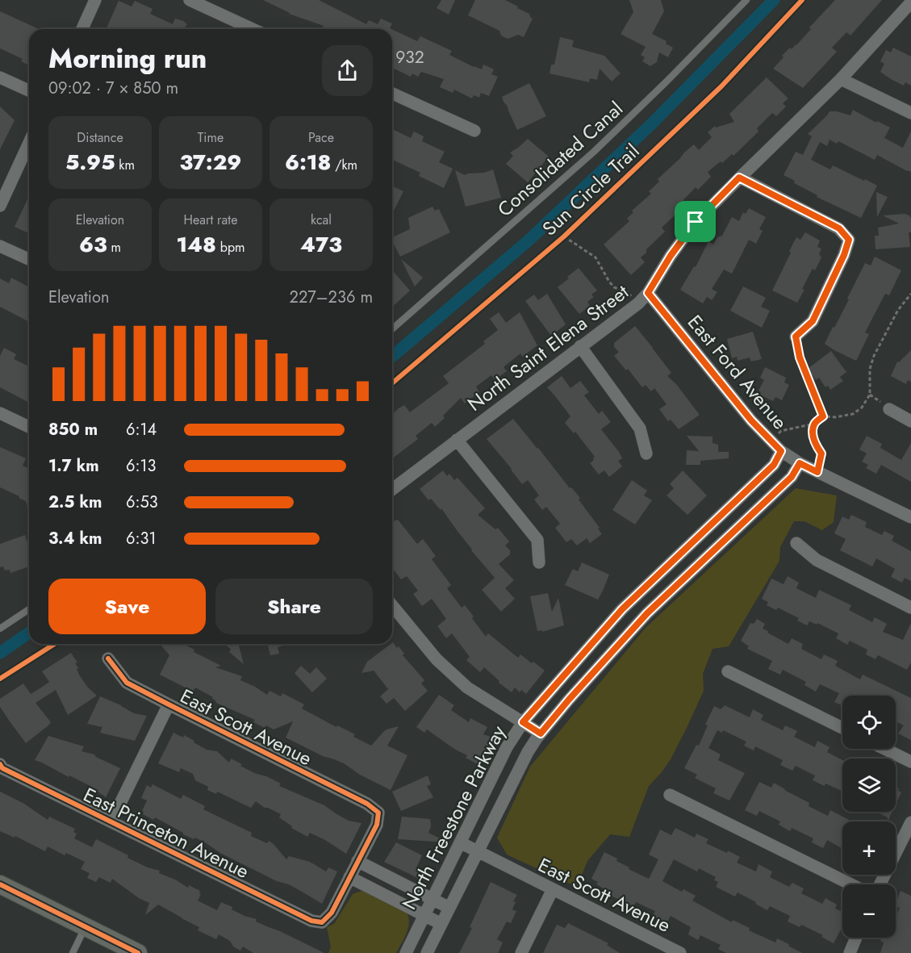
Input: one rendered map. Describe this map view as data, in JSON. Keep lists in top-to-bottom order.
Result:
{
  "streets": {
    "street": [
      "North Saint Elena Street",
      "East Ford Avenue",
      "East Scott Avenue",
      "North Freestone Parkway",
      "East Princeton Avenue"
    ],
    "lane": ["Consolidated Canal"],
    "cycle path": ["Sun Circle Trail"]
  },
  "crossings": [
    ["North Saint Elena Street", "East Ford Avenue"],
    ["East Ford Avenue", "North Freestone Parkway"],
    ["East Scott Avenue", "North Freestone Parkway"]
  ],
  "house_numbers": ["932"],
  "page": {
    "heading": ["Morning run", "09:02 · 7 × 850 m"],
    "stats": [
      ["Distance", "5.95 km"],
      ["Time", "37:29"],
      ["Pace", "6:18 /km"],
      ["Elevation", "63 m"],
      ["Heart rate", "148 bpm"],
      ["kcal", "473"]
    ],
    "chart": ["Elevation", "227–236 m"],
    "list": [
      {
        "name": "850 m",
        "note": "6:14"
      },
      {
        "name": "1.7 km",
        "note": "6:13"
      },
      {
        "name": "2.5 km",
        "note": "6:53"
      },
      {
        "name": "3.4 km",
        "note": "6:31"
      }
    ],
    "buttons": ["Save", "Share"],
    "map_buttons": ["+", "−"]
  }
}
